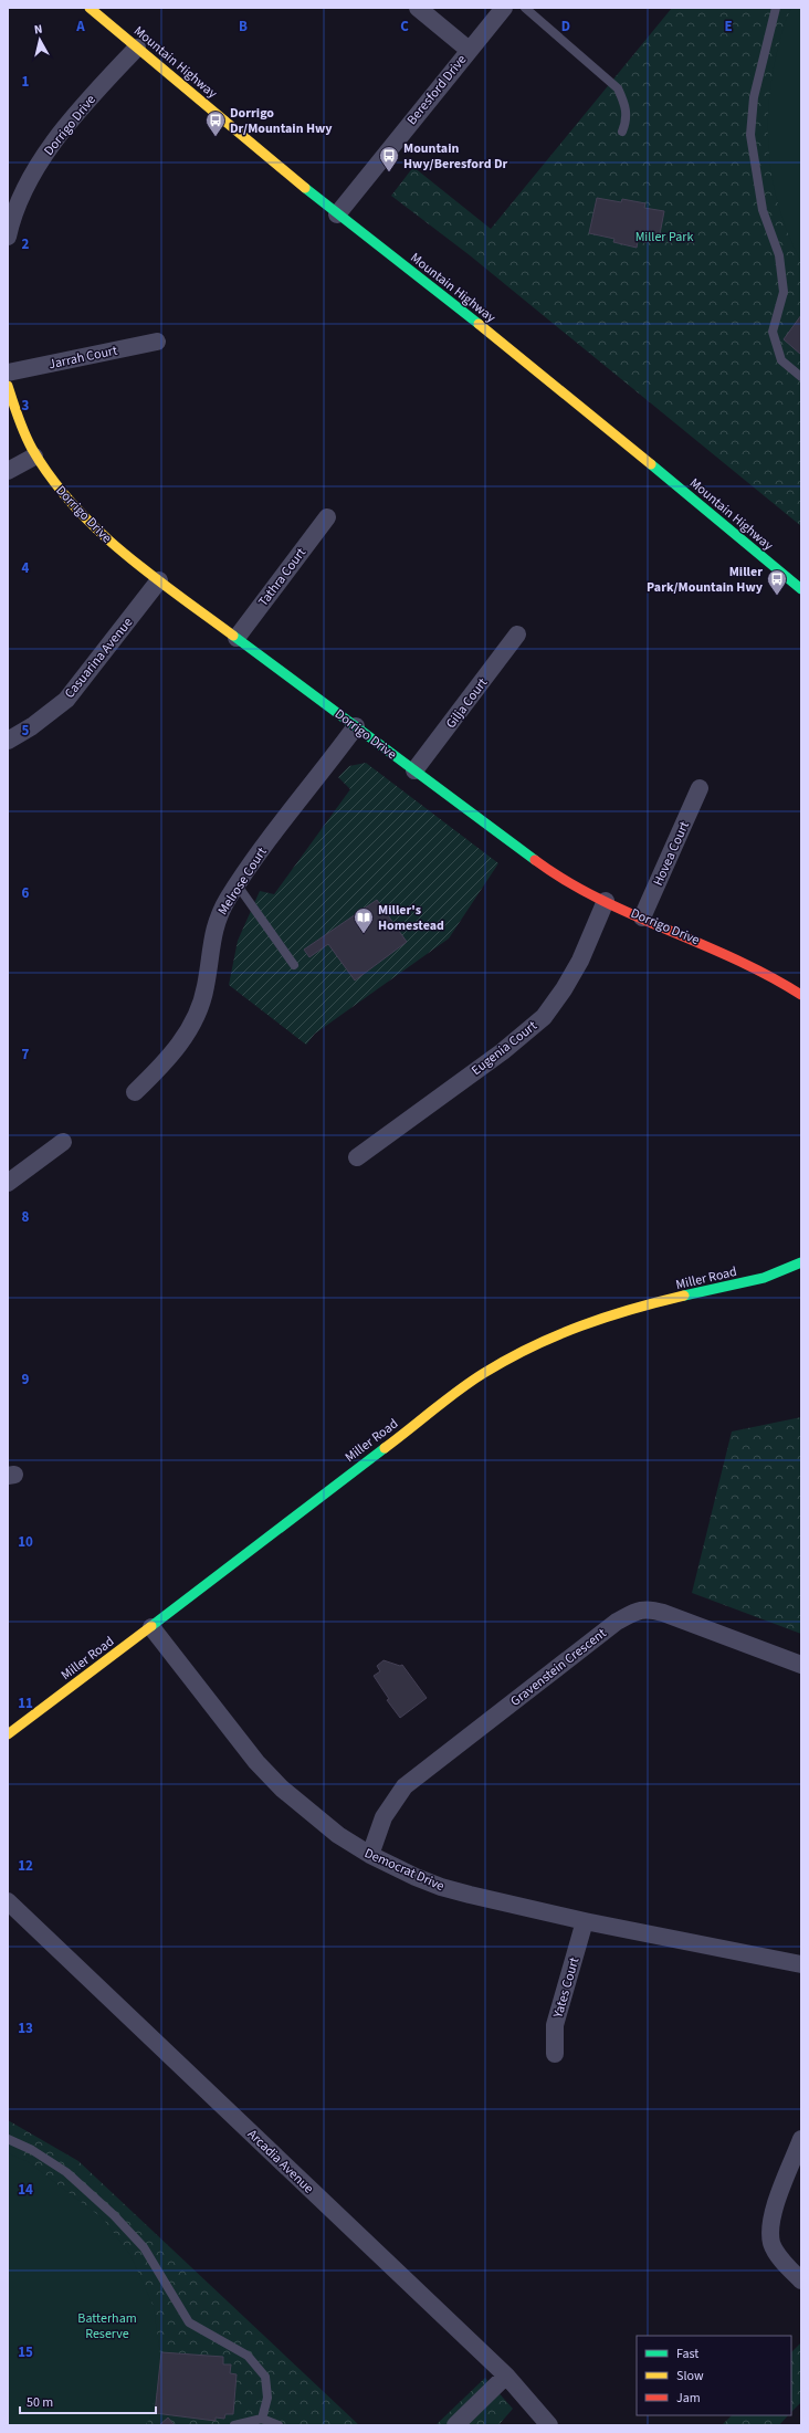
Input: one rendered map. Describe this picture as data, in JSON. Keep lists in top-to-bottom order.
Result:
{
  "streets": {
    "main road": ["Mountain Highway", "Dorrigo Drive", "Miller Road"],
    "street": [
      "Beresford Drive",
      "Jarrah Court",
      "Tathra Court",
      "Casuarina Avenue",
      "Gilja Court",
      "Hovea Court",
      "Melrose Court",
      "Eugenia Court",
      "Gravenstein Crescent",
      "Democrat Drive",
      "Yates Court",
      "Arcadia Avenue"
    ]
  },
  "crossings": [
    ["Mountain Highway", "Beresford Drive"],
    ["Mountain Highway", "Dorrigo Drive"],
    ["Dorrigo Drive", "Tathra Court"],
    ["Dorrigo Drive", "Casuarina Avenue"],
    ["Dorrigo Drive", "Gilja Court"],
    ["Dorrigo Drive", "Hovea Court"],
    ["Dorrigo Drive", "Melrose Court"],
    ["Dorrigo Drive", "Eugenia Court"],
    ["Miller Road", "Democrat Drive"],
    ["Gravenstein Crescent", "Democrat Drive"],
    ["Democrat Drive", "Yates Court"]
  ],
  "parks": ["Miller Park", "Batterham Reserve"],
  "places": {
    "bus stop": ["Dorrigo Dr/Mountain Hwy", "Mountain Hwy/Beresford Dr", "Miller Park/Mountain Hwy"],
    "library": ["Miller's Homestead"]
  },
  "legend": ["Fast", "Slow", "Jam"],
  "scale_bar": "50 m",
  "north": "top",
  "grid": {
    "columns": [
      "A",
      "B",
      "C",
      "D",
      "E"
    ],
    "rows": [
      "1",
      "2",
      "3",
      "4",
      "5",
      "6",
      "7",
      "8",
      "9",
      "10",
      "11",
      "12",
      "13",
      "14",
      "15"
    ]
  }
}
